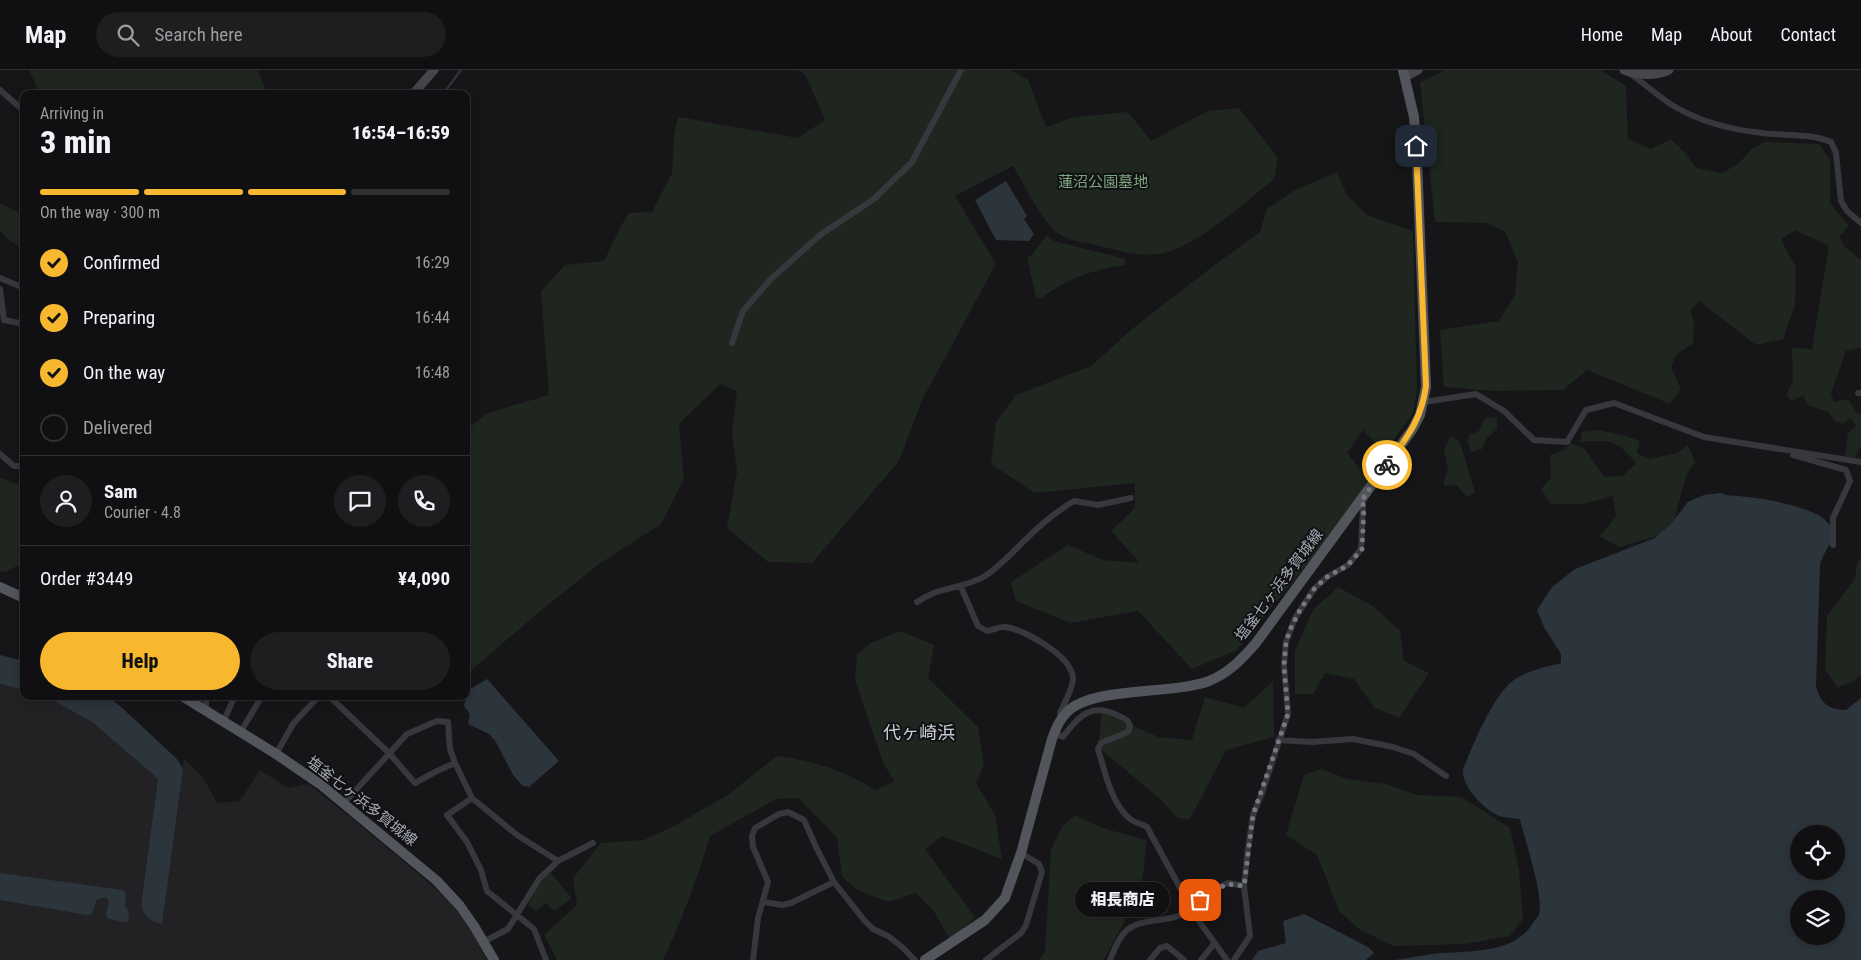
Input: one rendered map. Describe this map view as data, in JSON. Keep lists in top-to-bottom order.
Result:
{
  "streets": {
    "main road": ["塩釜七ヶ浜多賀城線"]
  },
  "districts": ["代ヶ崎浜"],
  "parks": ["蓮沼公園墓地"],
  "places": ["相長商店"],
  "page": {
    "header": "Map",
    "search": "Search here",
    "nav": [
      "Home",
      "Map",
      "About",
      "Contact"
    ],
    "heading": ["3 min", "Arriving in", "16:54–16:59"],
    "panel": [
      "Sam",
      "Courier · 4.8",
      "Order #3449",
      "¥4,090"
    ],
    "bar": "On the way · 300 m",
    "list": [
      ["Confirmed", "16:29"],
      ["Preparing", "16:44"],
      ["On the way", "16:48"],
      "Delivered"
    ],
    "buttons": ["Help", "Share"],
    "bubble": "相長商店"
  }
}
